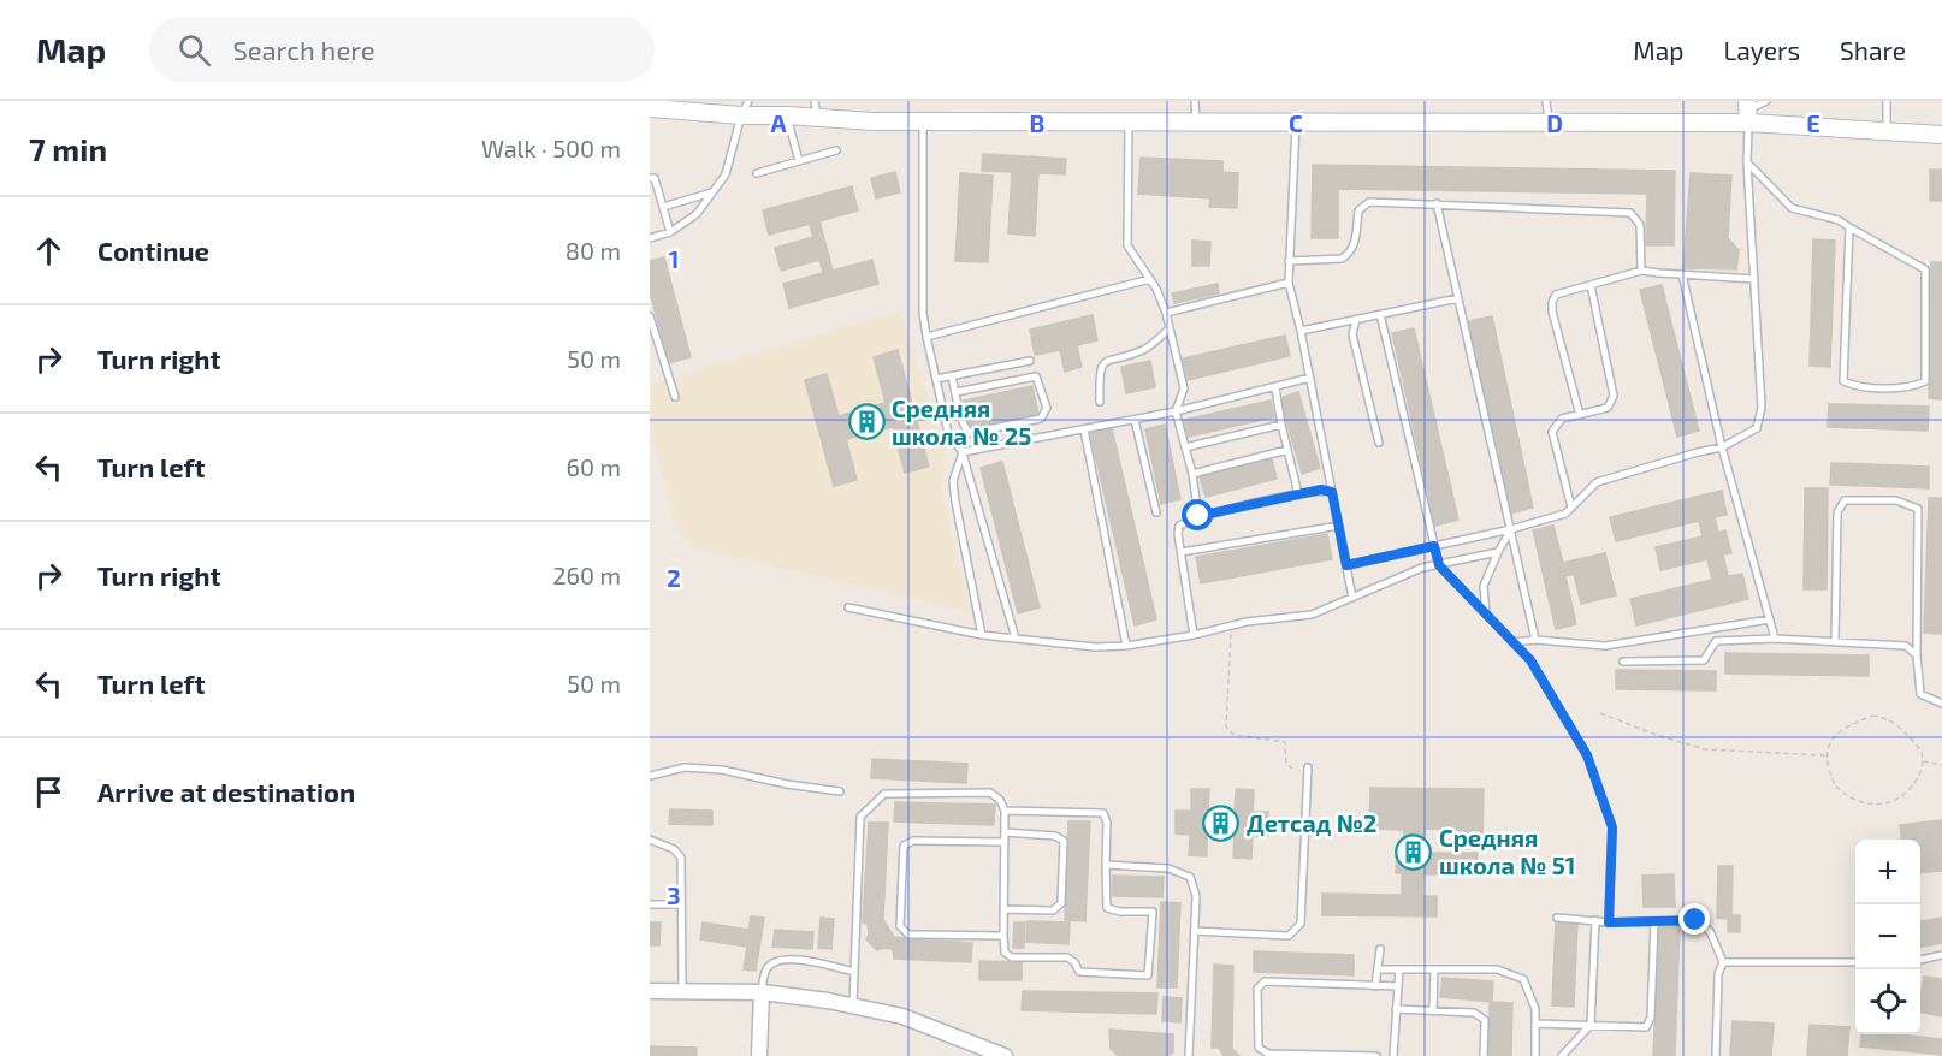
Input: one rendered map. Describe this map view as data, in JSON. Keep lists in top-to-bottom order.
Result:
{
  "places": {
    "building": ["Средняя школа № 25", "Детсад №2", "Средняя школа № 51"]
  },
  "page": {
    "header": "Map",
    "search": "Search here",
    "nav": ["Map", "Layers", "Share"],
    "heading": ["7 min", "Walk · 500 m"],
    "list": [
      ["Continue", "80 m"],
      ["Turn right", "50 m"],
      ["Turn left", "60 m"],
      ["Turn right", "260 m"],
      ["Turn left", "50 m"],
      "Arrive at destination"
    ],
    "map_buttons": ["+", "−"]
  },
  "grid": {
    "columns": [
      "A",
      "B",
      "C",
      "D",
      "E"
    ],
    "rows": ["1", "2", "3"]
  }
}
